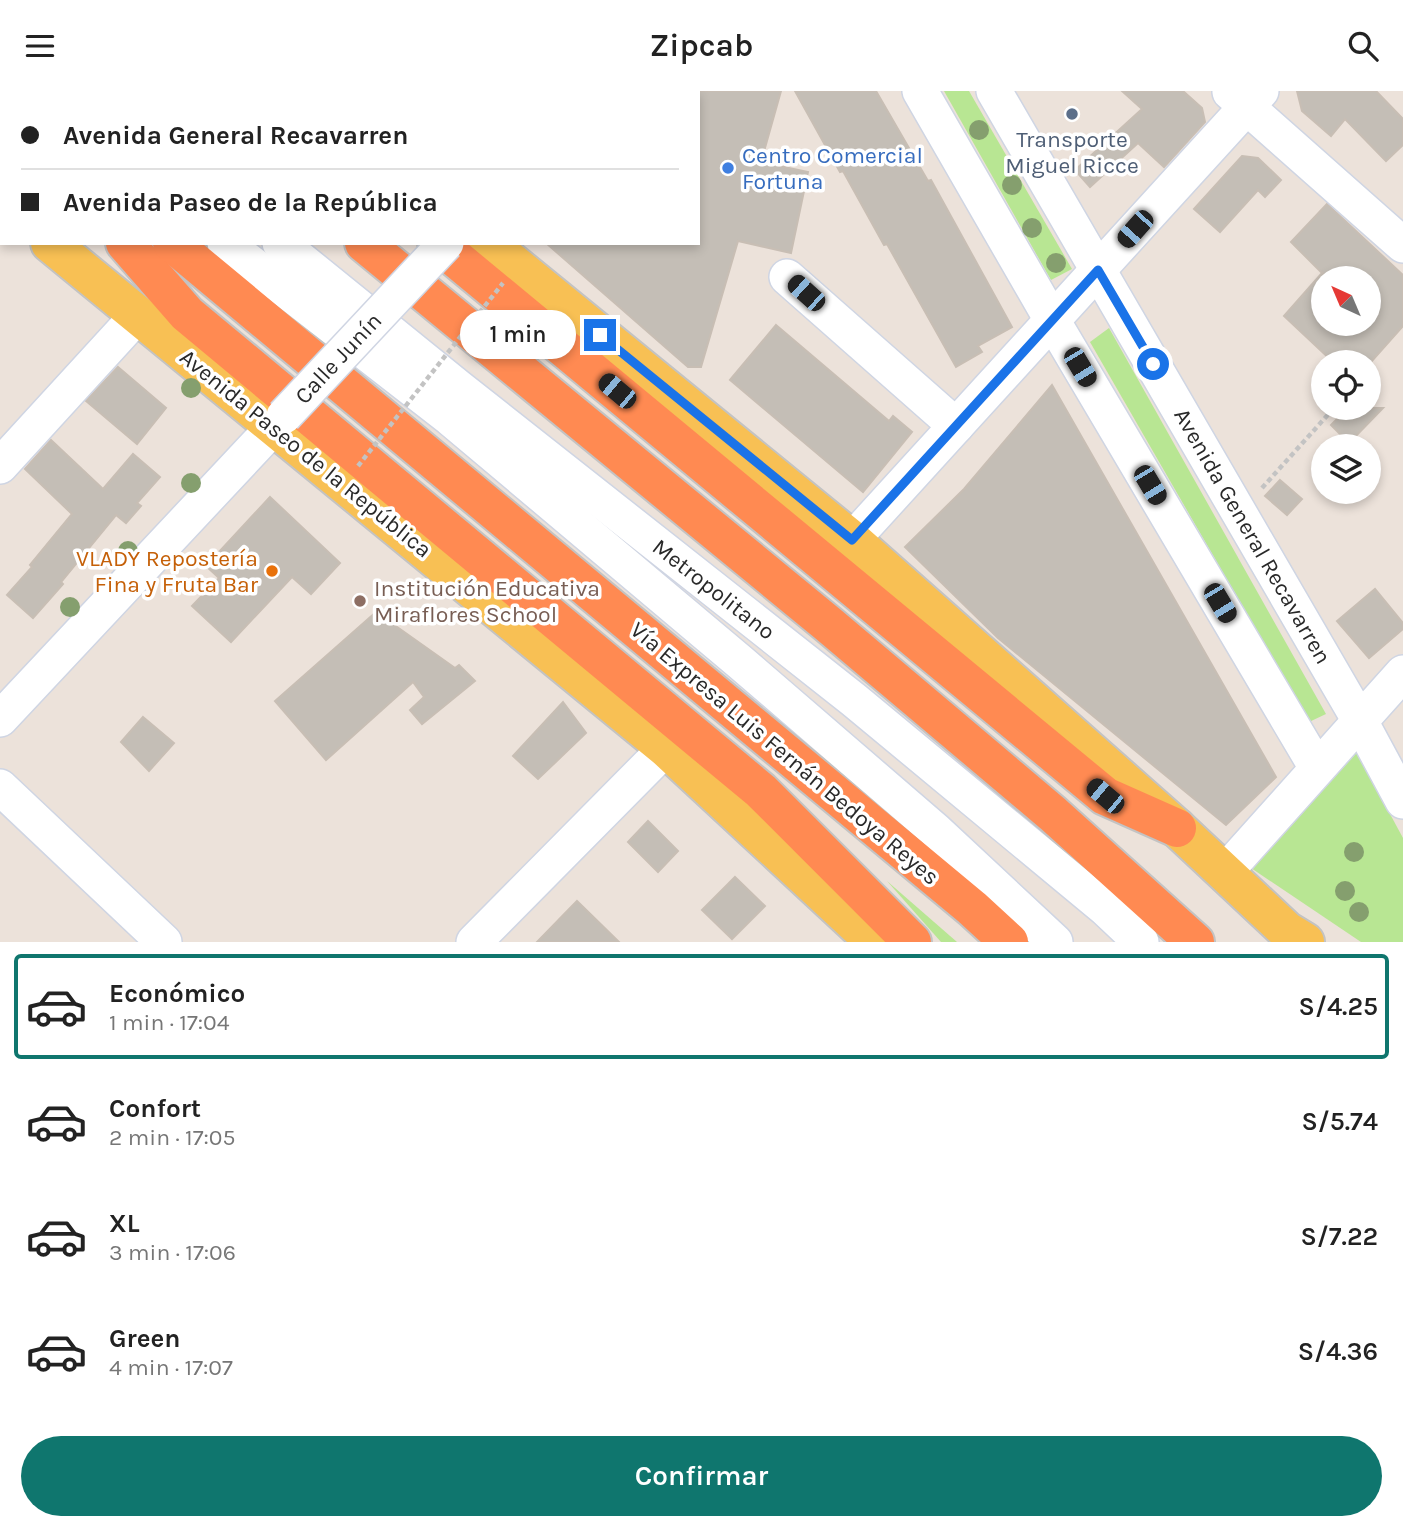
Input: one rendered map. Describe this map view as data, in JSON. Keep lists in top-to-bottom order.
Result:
{
  "streets": {
    "highway": ["Vía Expresa Luis Fernán Bedoya Reyes"],
    "main road": ["Avenida Paseo de la República"],
    "street": ["Calle Junín", "Avenida General Recavarren", "Metropolitano"]
  },
  "crossings": [
    ["Calle Junín", "Avenida Paseo de la República"]
  ],
  "places": [
    "Transporte Miguel Ricce",
    "Centro Comercial Fortuna",
    "VLADY Repostería Fina y Fruta Bar",
    "Institución Educativa Miraflores School"
  ],
  "north": "top left",
  "page": {
    "header": "Zipcab",
    "banner": ["Avenida General Recavarren", "Avenida Paseo de la República"],
    "bubble": "1 min",
    "list": [
      {
        "name": "Económico",
        "note": "1 min · 17:04",
        "value": "S/4.25"
      },
      {
        "name": "Confort",
        "note": "2 min · 17:05",
        "value": "S/5.74"
      },
      {
        "name": "XL",
        "note": "3 min · 17:06",
        "value": "S/7.22"
      },
      {
        "name": "Green",
        "note": "4 min · 17:07",
        "value": "S/4.36"
      }
    ],
    "buttons": "Confirmar"
  }
}
